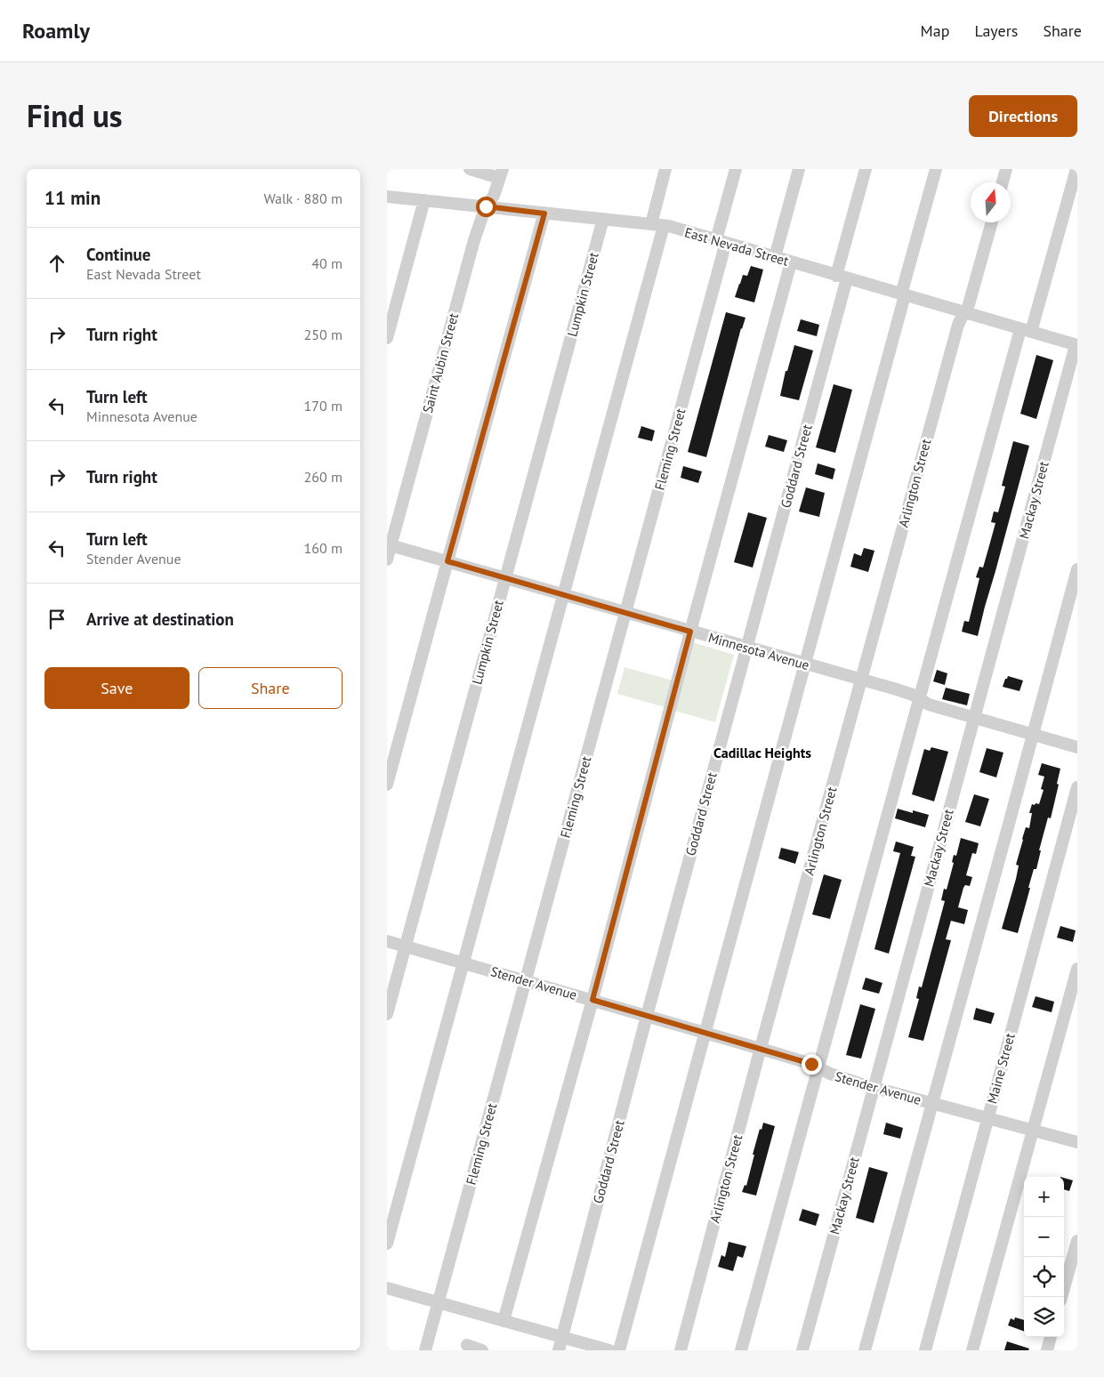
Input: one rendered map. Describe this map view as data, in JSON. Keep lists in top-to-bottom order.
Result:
{
  "streets": {
    "street": [
      "East Nevada Street",
      "Lumpkin Street",
      "Saint Aubin Street",
      "Fleming Street",
      "Goddard Street",
      "Arlington Street",
      "Mackay Street",
      "Minnesota Avenue",
      "Stender Avenue",
      "Maine Street"
    ]
  },
  "crossings": [
    ["East Nevada Street", "Lumpkin Street"],
    ["East Nevada Street", "Saint Aubin Street"],
    ["East Nevada Street", "Fleming Street"],
    ["East Nevada Street", "Goddard Street"],
    ["East Nevada Street", "Arlington Street"],
    ["East Nevada Street", "Mackay Street"],
    ["Lumpkin Street", "Minnesota Avenue"],
    ["Lumpkin Street", "Stender Avenue"],
    ["Saint Aubin Street", "Minnesota Avenue"],
    ["Fleming Street", "Minnesota Avenue"],
    ["Fleming Street", "Stender Avenue"],
    ["Goddard Street", "Minnesota Avenue"],
    ["Goddard Street", "Stender Avenue"],
    ["Arlington Street", "Minnesota Avenue"],
    ["Arlington Street", "Stender Avenue"],
    ["Mackay Street", "Minnesota Avenue"],
    ["Mackay Street", "Stender Avenue"],
    ["Stender Avenue", "Maine Street"]
  ],
  "districts": ["Cadillac Heights"],
  "north": "top",
  "page": {
    "header": "Roamly",
    "nav": ["Map", "Layers", "Share"],
    "title": "Find us",
    "buttons": [
      "Directions",
      ["Save", "Share"]
    ],
    "heading": ["11 min", "Walk · 880 m"],
    "list": [
      ["Continue", "East Nevada Street", "40 m"],
      ["Turn right", "250 m"],
      ["Turn left", "Minnesota Avenue", "170 m"],
      ["Turn right", "260 m"],
      ["Turn left", "Stender Avenue", "160 m"],
      "Arrive at destination"
    ],
    "map_buttons": ["+", "−"]
  }
}
